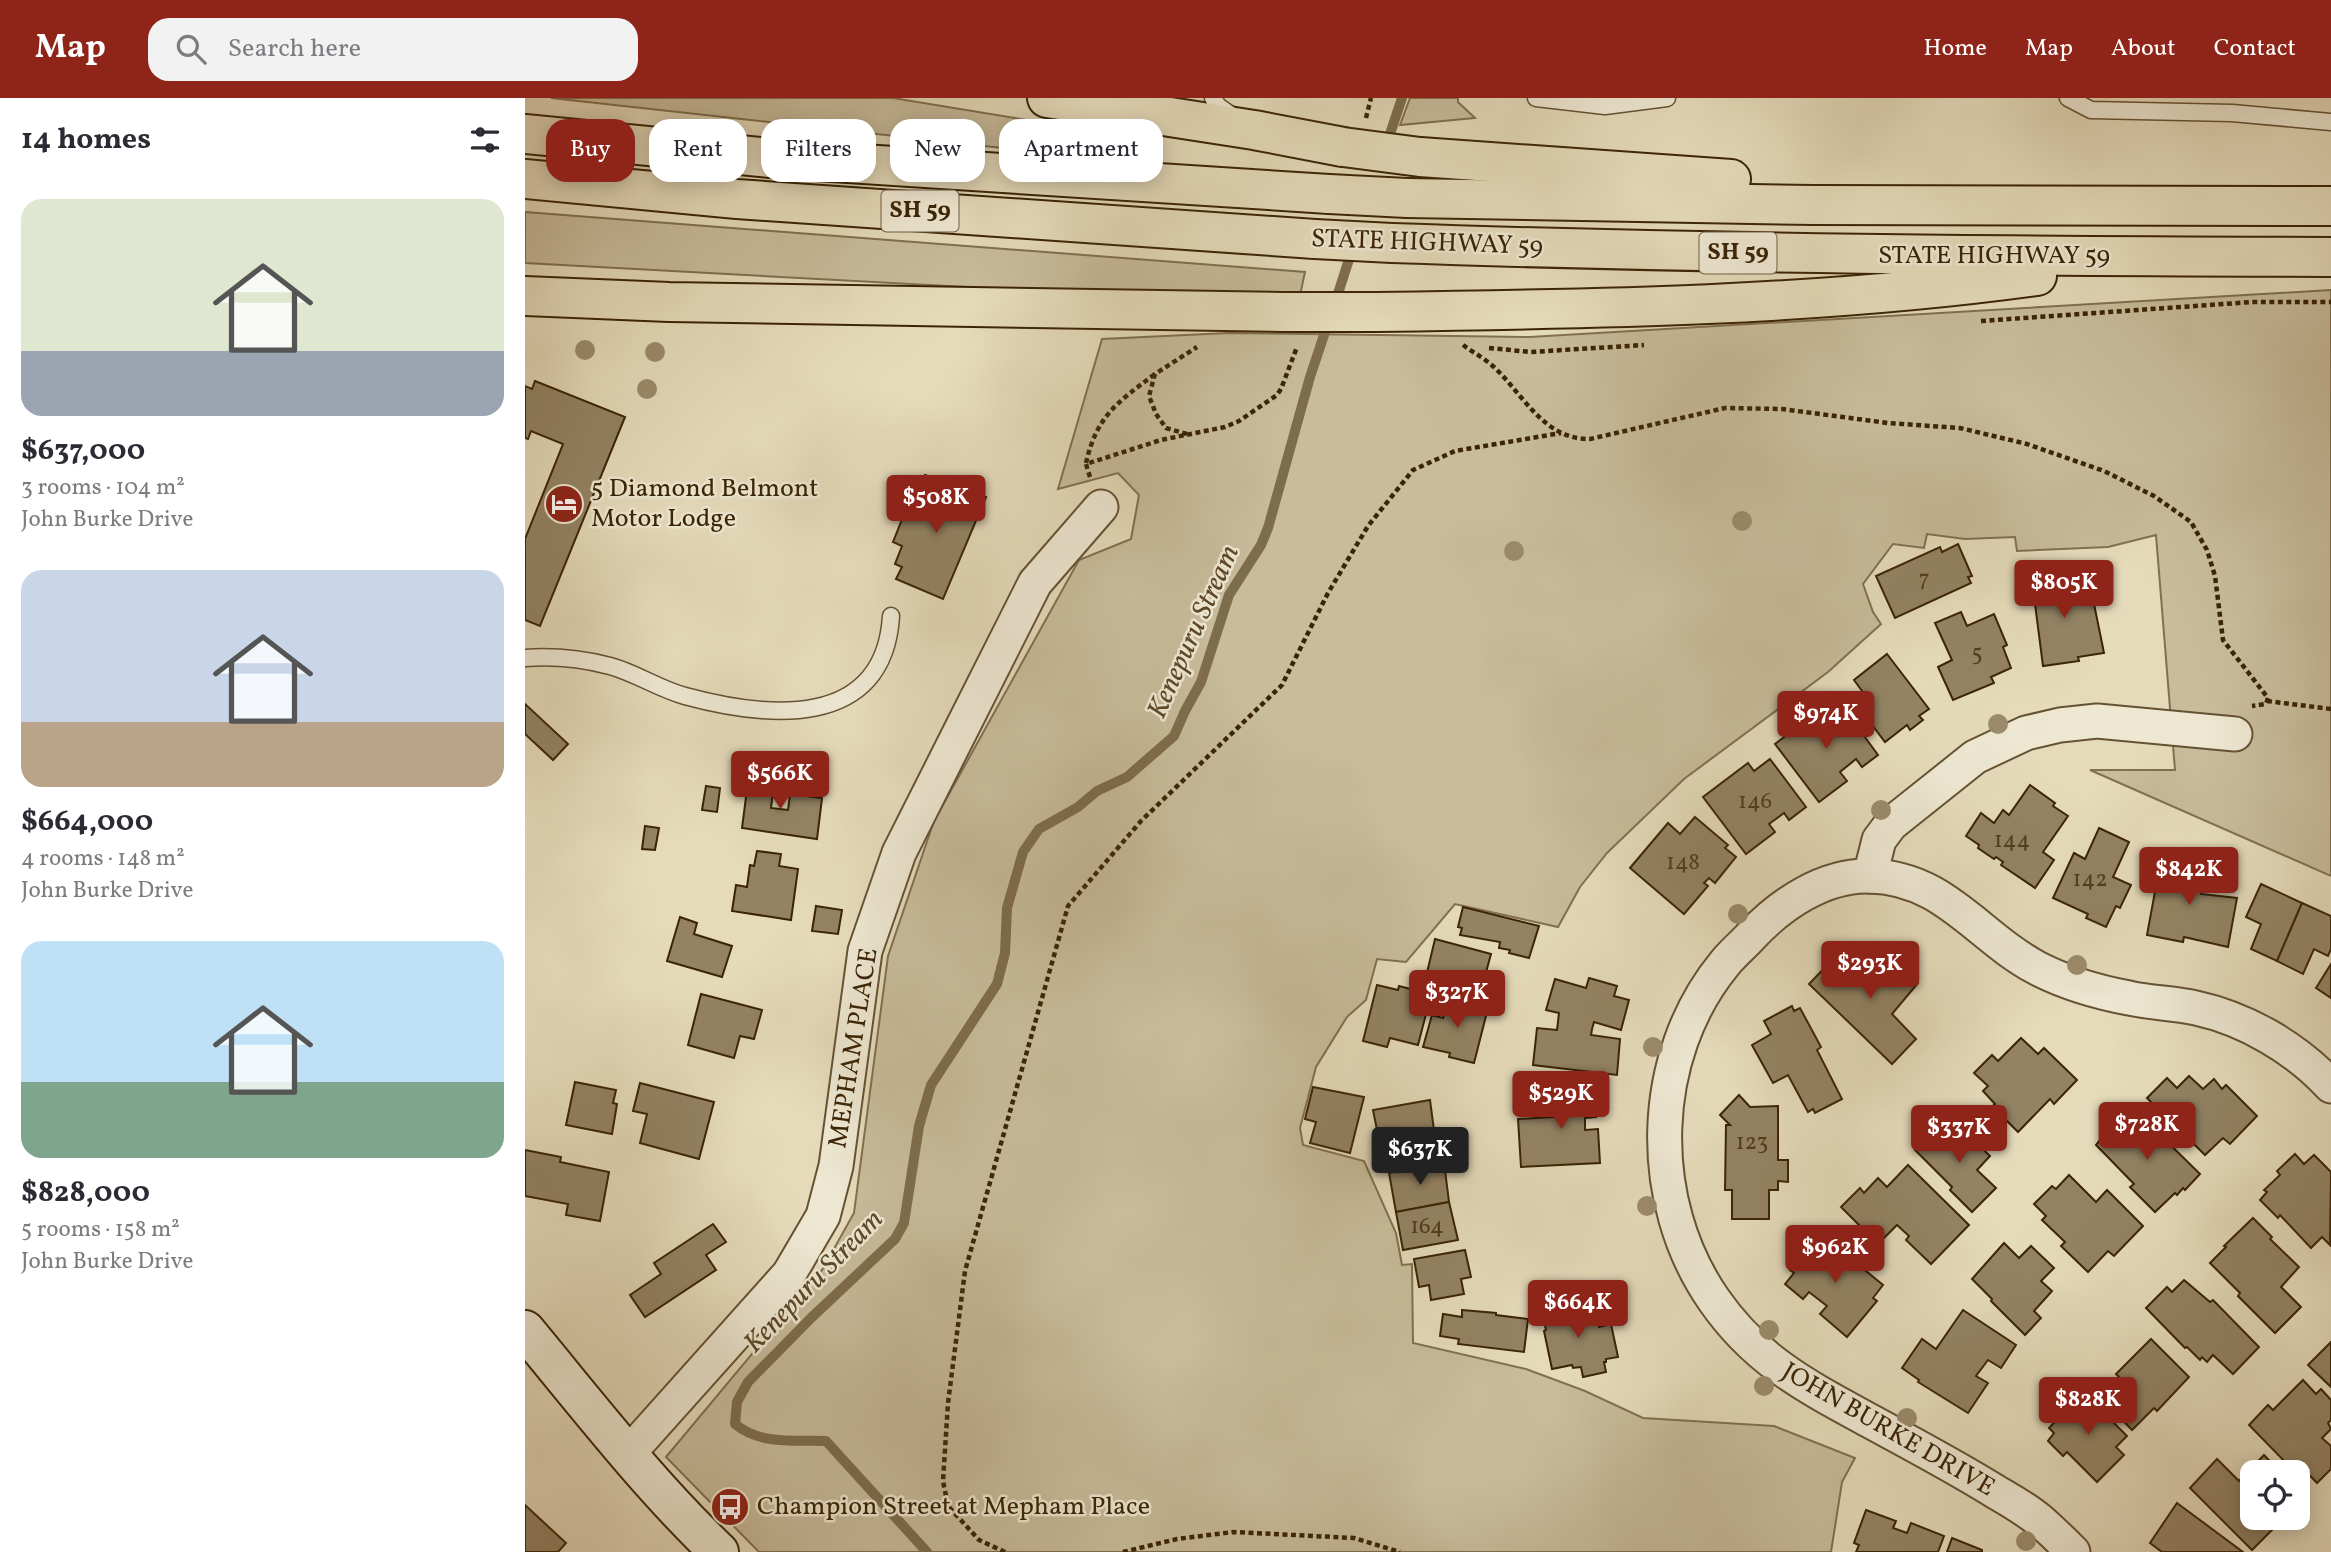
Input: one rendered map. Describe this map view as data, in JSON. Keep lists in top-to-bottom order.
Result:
{
  "streets": {
    "main road": ["SH 59", "STATE HIGHWAY 59"],
    "street": ["MEPHAM PLACE", "JOHN BURKE DRIVE"]
  },
  "water": ["Kenepuru Stream"],
  "places": {
    "hotel": ["5 Diamond Belmont Motor Lodge"],
    "bus stop": ["Champion Street at Mepham Place"]
  },
  "house_numbers": [
    "7",
    "5",
    "146",
    "144",
    "148",
    "142",
    "123",
    "164"
  ],
  "page": {
    "header": "Map",
    "search": "Search here",
    "nav": [
      "Home",
      "Map",
      "About",
      "Contact"
    ],
    "heading": "14 homes",
    "chip": [
      "Buy",
      "Rent",
      "Filters",
      "New",
      "Apartment"
    ],
    "list": [
      {
        "name": "$637,000",
        "note": "3 rooms · 104 m² · John Burke Drive"
      },
      {
        "name": "$664,000",
        "note": "4 rooms · 148 m² · John Burke Drive"
      },
      {
        "name": "$828,000",
        "note": "5 rooms · 158 m² · John Burke Drive"
      }
    ],
    "price": [
      "$508K",
      "$805K",
      "$974K",
      "$566K",
      "$842K",
      "$293K",
      "$327K",
      "$529K",
      "$728K",
      "$337K",
      "$637K",
      "$962K",
      "$664K",
      "$828K"
    ]
  }
}
